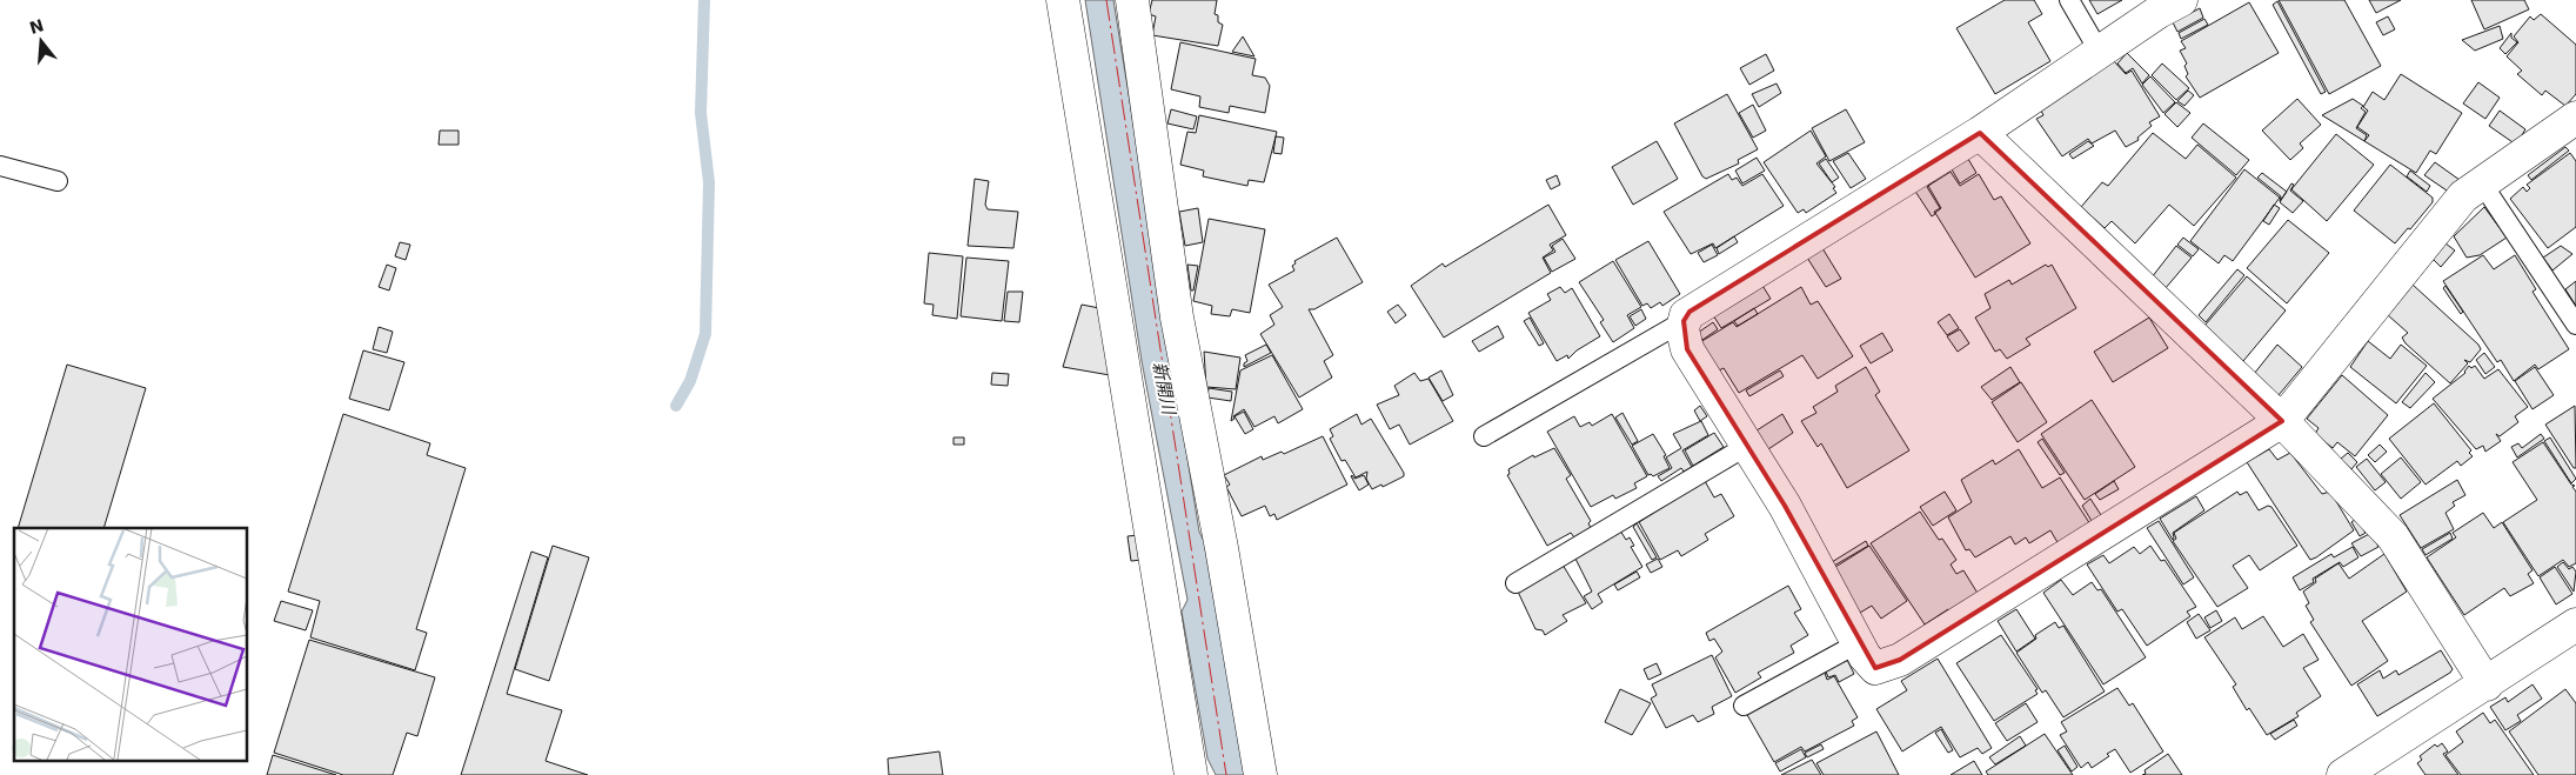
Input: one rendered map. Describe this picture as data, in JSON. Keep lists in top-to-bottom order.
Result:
{
  "water": ["新開川"],
  "north": "top"
}
